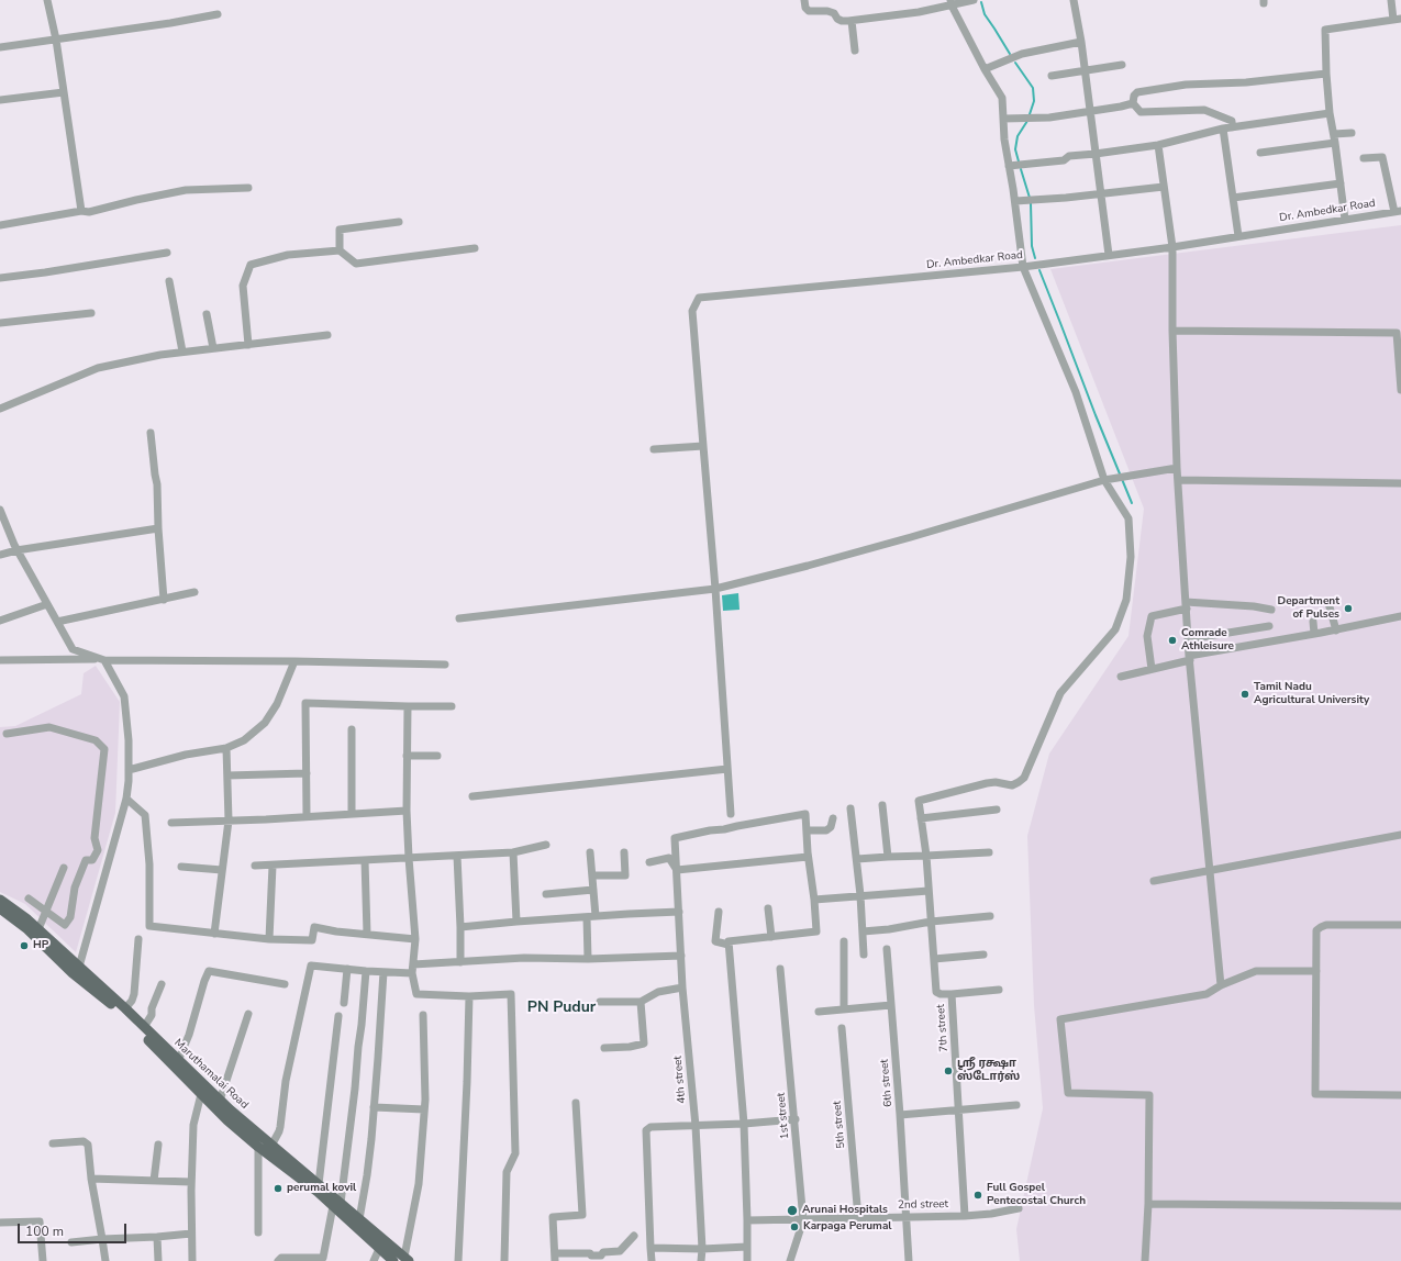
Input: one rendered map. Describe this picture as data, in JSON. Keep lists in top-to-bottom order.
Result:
{
  "streets": {
    "main road": ["Maruthamalai Road"],
    "street": [
      "Dr. Ambedkar Road",
      "7th street",
      "4th street",
      "6th street",
      "1st street",
      "5th street",
      "2nd street"
    ]
  },
  "crossings": [
    ["7th street", "2nd street"],
    ["6th street", "2nd street"],
    ["1st street", "2nd street"],
    ["5th street", "2nd street"]
  ],
  "districts": ["PN Pudur"],
  "places": [
    "Department of Pulses",
    "Comrade Athleisure",
    "Tamil Nadu Agricultural University",
    "HP",
    "ஶ்ரீ ரக்ஷா ஸ்டோர்ஸ்",
    "perumal kovil",
    "Full Gospel Pentecostal Church",
    "Arunai Hospitals",
    "Karpaga Perumal"
  ],
  "scale_bar": "100 m"
}
